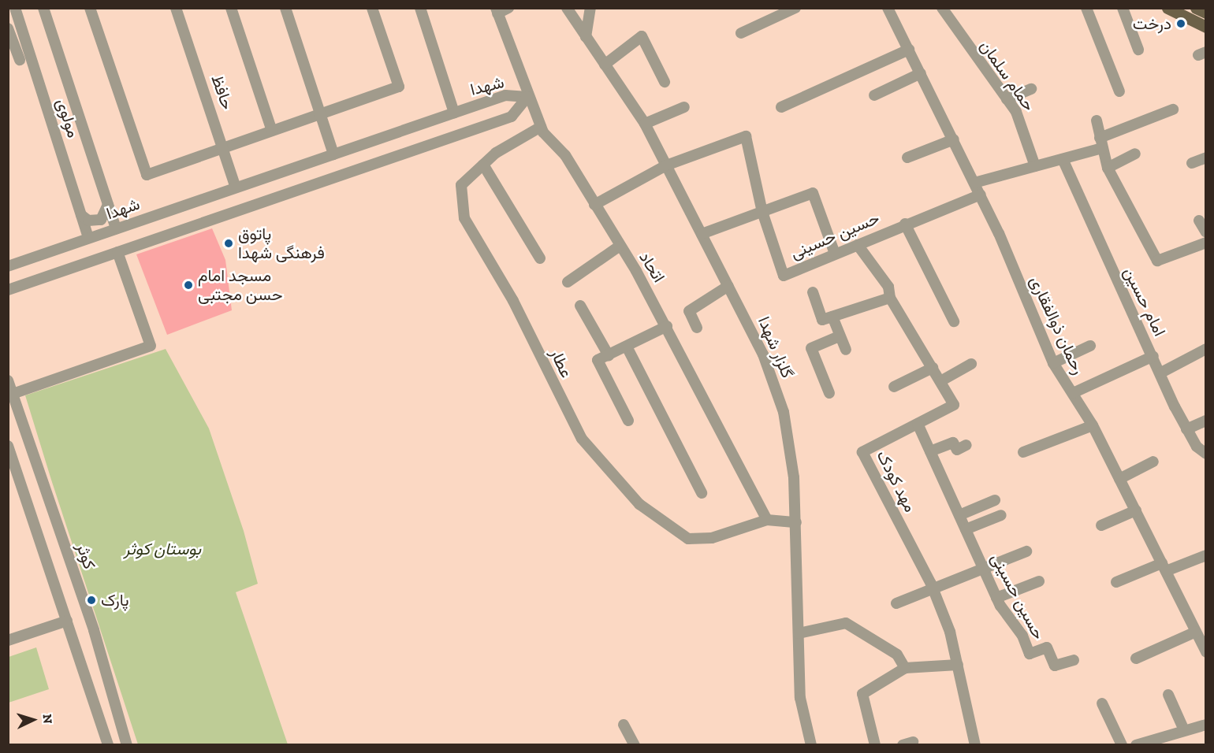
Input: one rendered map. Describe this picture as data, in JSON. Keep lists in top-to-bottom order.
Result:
{
  "streets": {
    "street": [
      "حمام سلمان",
      "شهدا",
      "حافظ",
      "مولوی",
      "حسین حسینی",
      "اتحاد",
      "امام حسین",
      "رحمان ذوالفقاری",
      "گلزار شهدا",
      "عطار",
      "مهد کودک",
      "کوثر"
    ]
  },
  "crossings": [
    ["شهدا", "حافظ"],
    ["شهدا", "مولوی"],
    ["شهدا", "اتحاد"],
    ["حسین حسینی", "رحمان ذوالفقاری"],
    ["حسین حسینی", "گلزار شهدا"],
    ["حسین حسینی", "مهد کودک"],
    ["اتحاد", "عطار"]
  ],
  "parks": ["بوستان کوثر"],
  "places": [
    "درخت",
    "پاتوق فرهنگی شهدا",
    "مسجد امام حسن مجتبی",
    "پارک"
  ],
  "north": "right"
}
